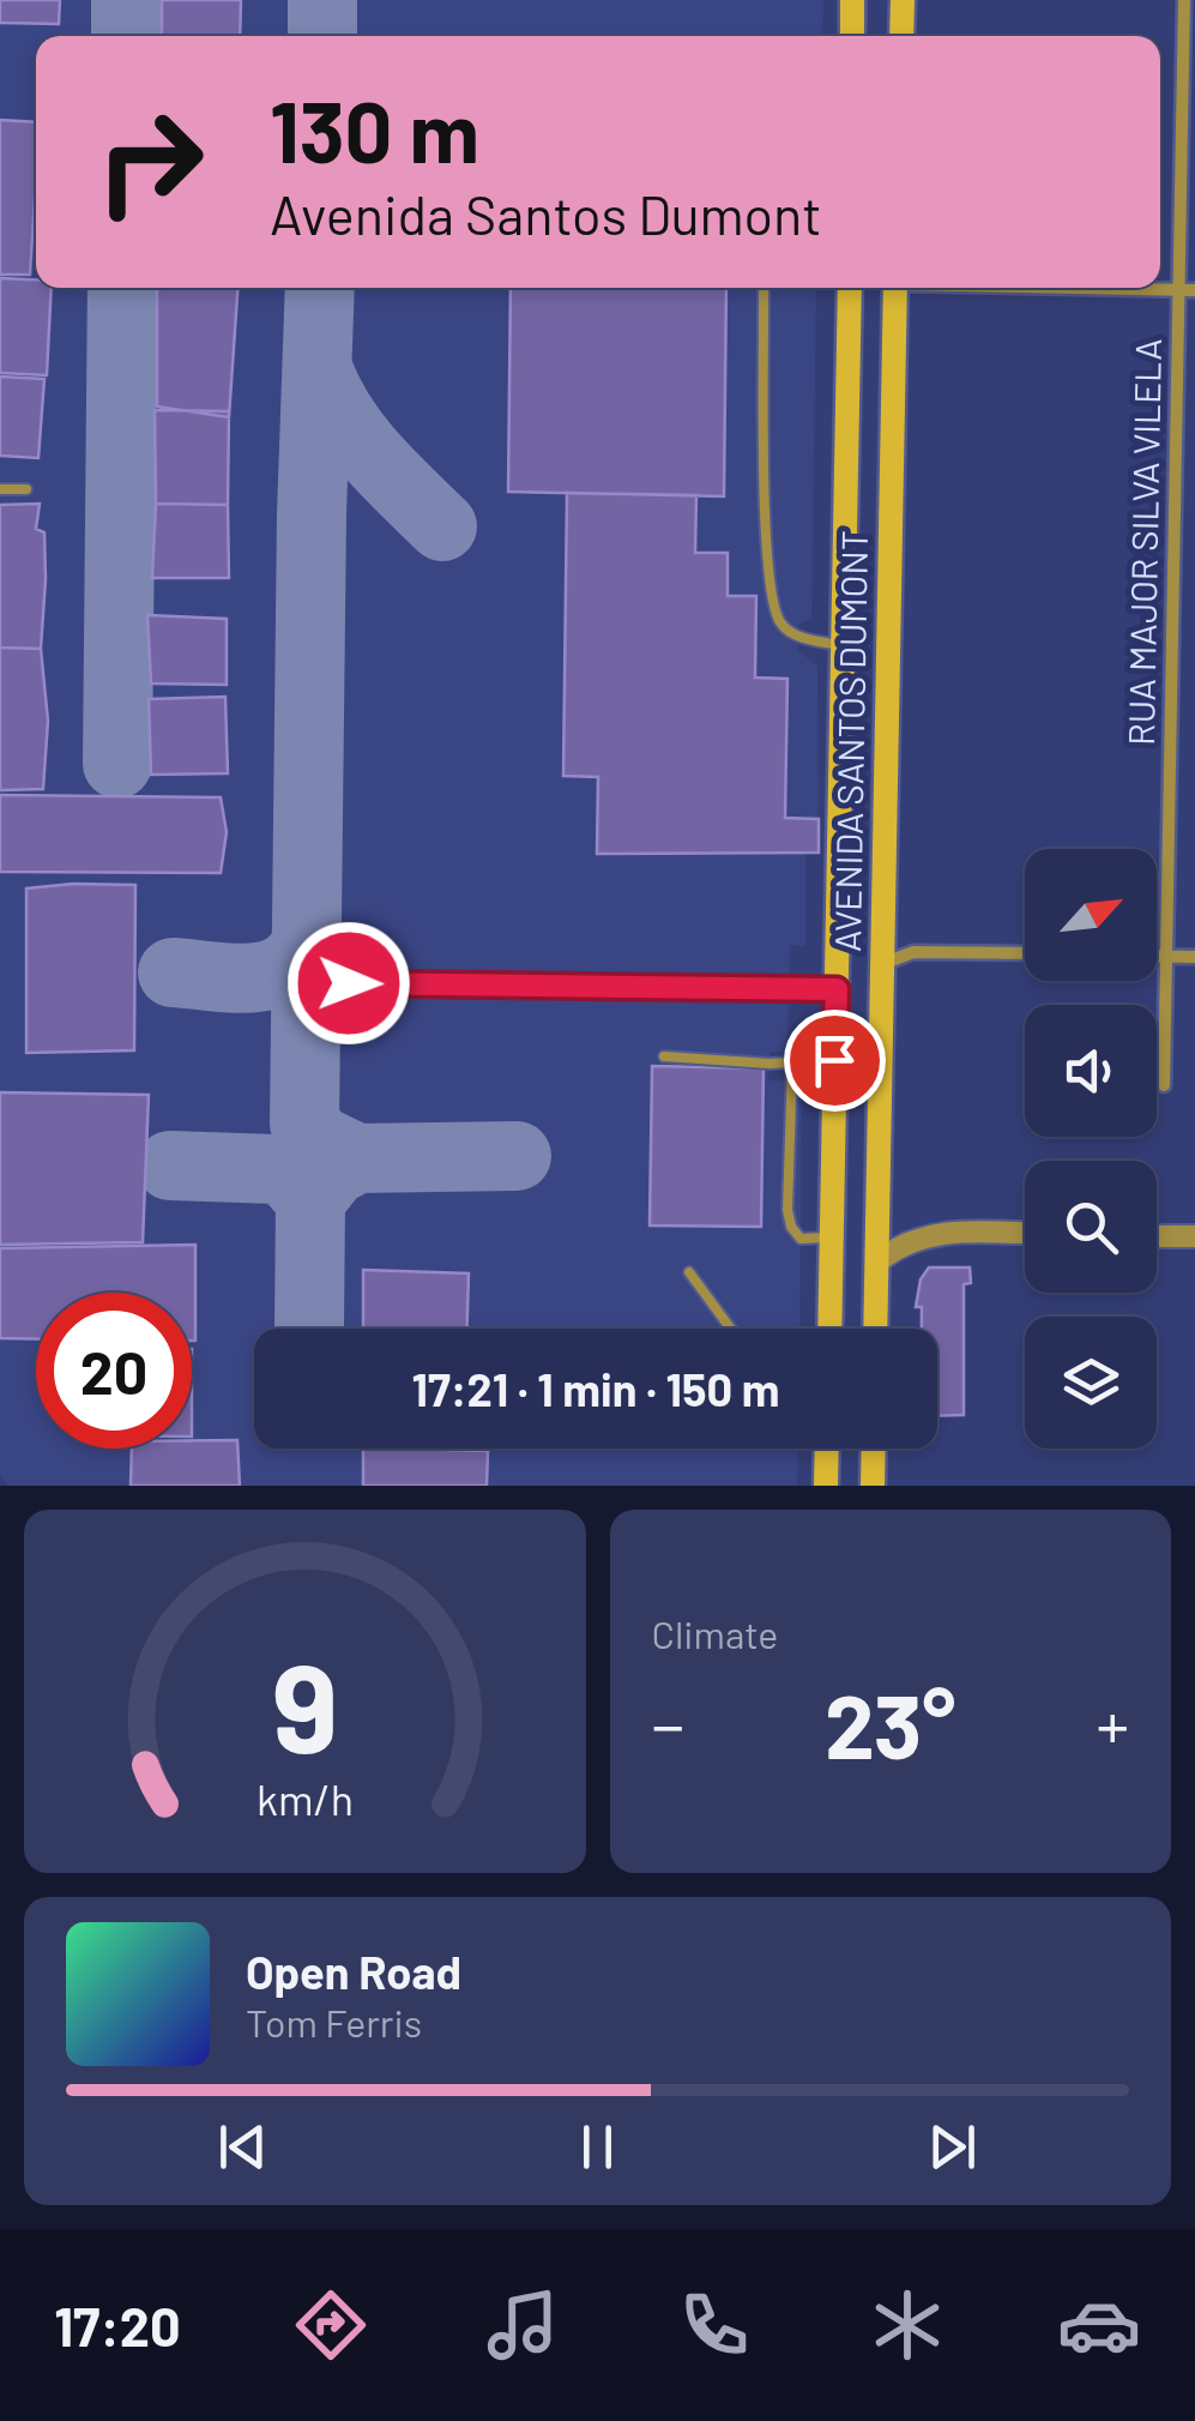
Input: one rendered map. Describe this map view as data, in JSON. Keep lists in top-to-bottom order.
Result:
{
  "streets": {
    "main road": ["AVENIDA SANTOS DUMONT"],
    "street": ["RUA MAJOR SILVA VILELA"]
  },
  "north": "top right",
  "page": {
    "turn": ["130 m", "Avenida Santos Dumont"],
    "limit": "20",
    "trip": "17:21 · 1 min · 150 m",
    "tile": "Climate",
    "heat": ["−", "23°", "+"],
    "song": ["Open Road", "Tom Ferris"],
    "tabs": "17:20",
    "gauge": ["9", "km/h"]
  }
}
